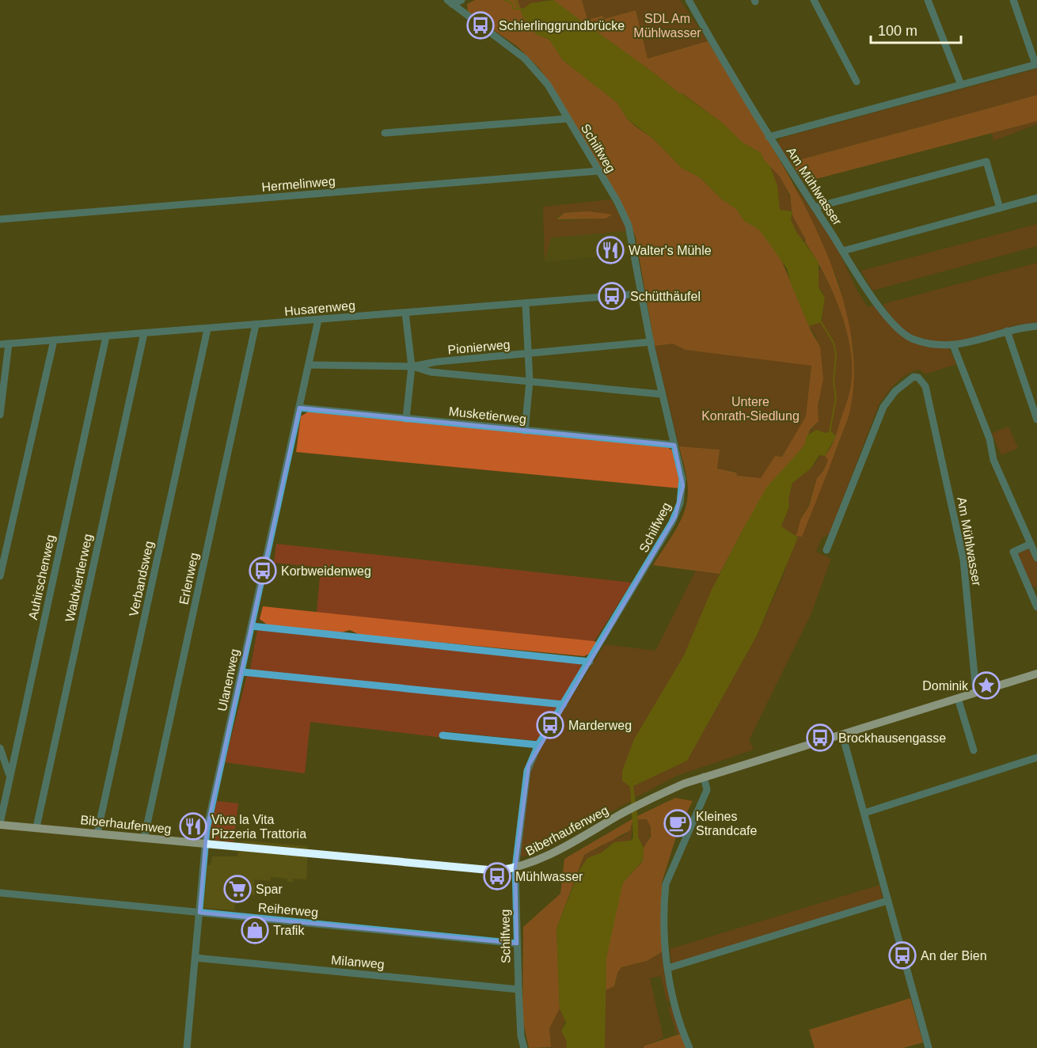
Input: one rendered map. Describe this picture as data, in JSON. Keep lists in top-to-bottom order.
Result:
{
  "streets": {
    "main road": ["Biberhaufenweg"],
    "street": [
      "Schilfweg",
      "Hermelinweg",
      "Am Mühlwasser",
      "Husarenweg",
      "Pionierweg",
      "Musketierweg",
      "Auhirschenweg",
      "Waldviertlerweg",
      "Verbandsweg",
      "Erlenweg",
      "Ulanenweg",
      "Reiherweg",
      "Milanweg"
    ]
  },
  "crossings": [
    ["Schilfweg", "Hermelinweg"],
    ["Schilfweg", "Husarenweg"],
    ["Schilfweg", "Pionierweg"],
    ["Schilfweg", "Musketierweg"],
    ["Schilfweg", "Biberhaufenweg"],
    ["Schilfweg", "Reiherweg"],
    ["Schilfweg", "Milanweg"],
    ["Am Mühlwasser", "Biberhaufenweg"],
    ["Husarenweg", "Auhirschenweg"],
    ["Husarenweg", "Waldviertlerweg"],
    ["Husarenweg", "Verbandsweg"],
    ["Husarenweg", "Erlenweg"],
    ["Husarenweg", "Ulanenweg"],
    ["Pionierweg", "Ulanenweg"],
    ["Musketierweg", "Ulanenweg"],
    ["Auhirschenweg", "Biberhaufenweg"],
    ["Waldviertlerweg", "Biberhaufenweg"],
    ["Verbandsweg", "Biberhaufenweg"],
    ["Erlenweg", "Biberhaufenweg"],
    ["Ulanenweg", "Biberhaufenweg"],
    ["Ulanenweg", "Reiherweg"],
    ["Ulanenweg", "Milanweg"]
  ],
  "parks": ["SDL Am Mühlwasser", "Untere Konrath-Siedlung"],
  "places": {
    "bus stop": [
      "Schierlinggrundbrücke",
      "Schütthäufel",
      "Korbweidenweg",
      "Marderweg",
      "Brockhausengasse",
      "Mühlwasser",
      "An der Bien"
    ],
    "restaurant": ["Walter's Mühle", "Viva la Vita Pizzeria Trattoria"],
    "place": ["Dominik"],
    "cafe": ["Kleines Strandcafe"],
    "supermarket": ["Spar"],
    "shop": ["Trafik"]
  },
  "scale_bar": "100 m"
}
